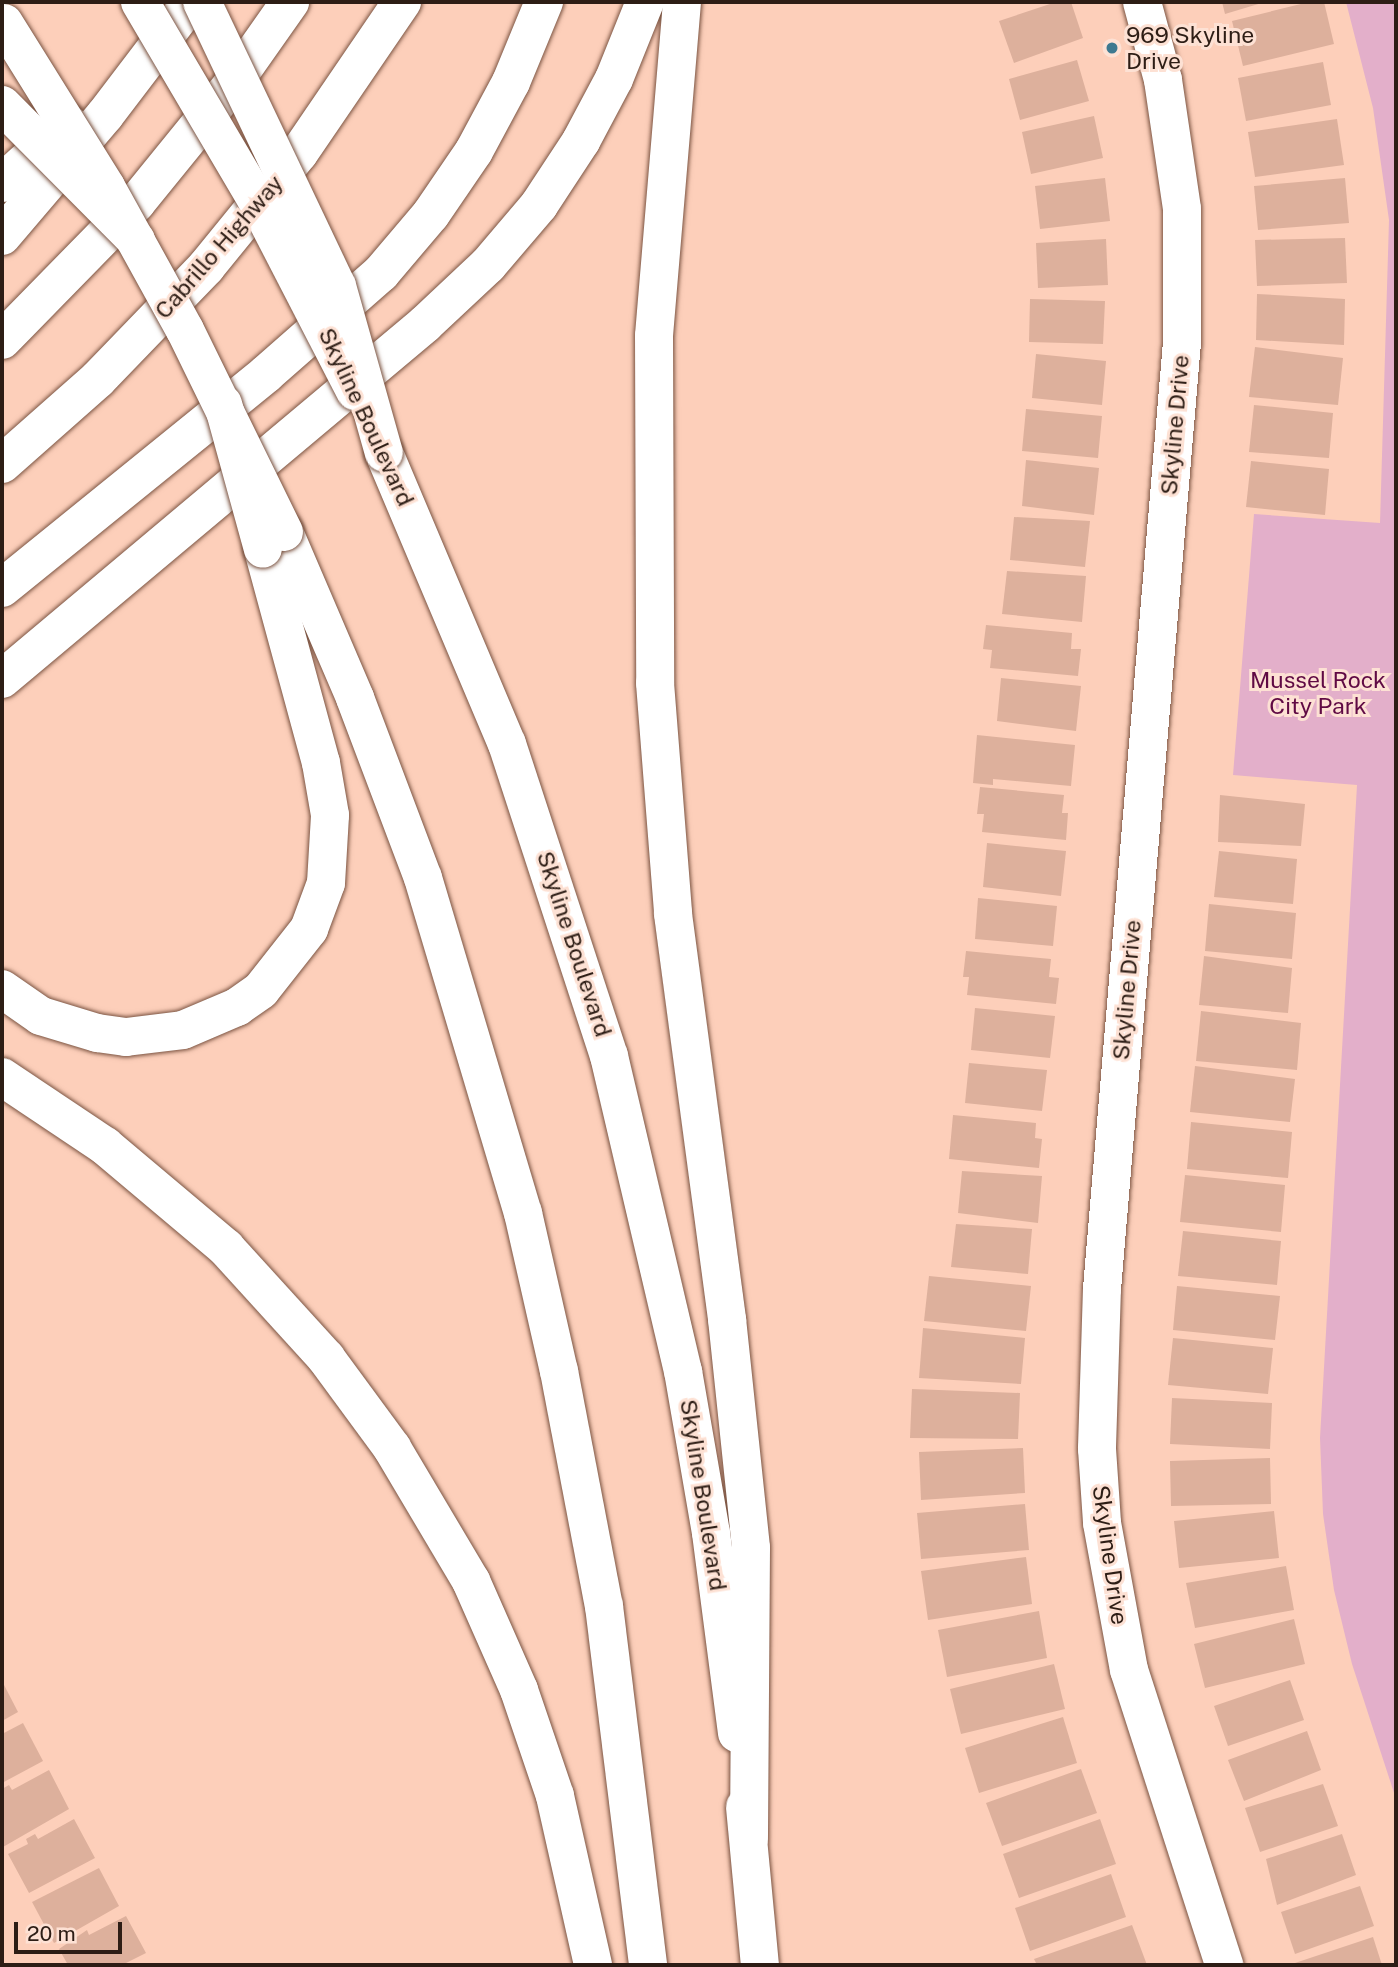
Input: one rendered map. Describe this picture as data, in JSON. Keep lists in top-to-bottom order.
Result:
{
  "streets": {
    "main road": ["Cabrillo Highway", "Skyline Boulevard", "Skyline Drive"]
  },
  "parks": ["Mussel Rock City Park"],
  "places": ["969 Skyline Drive"],
  "scale_bar": "20 m"
}
